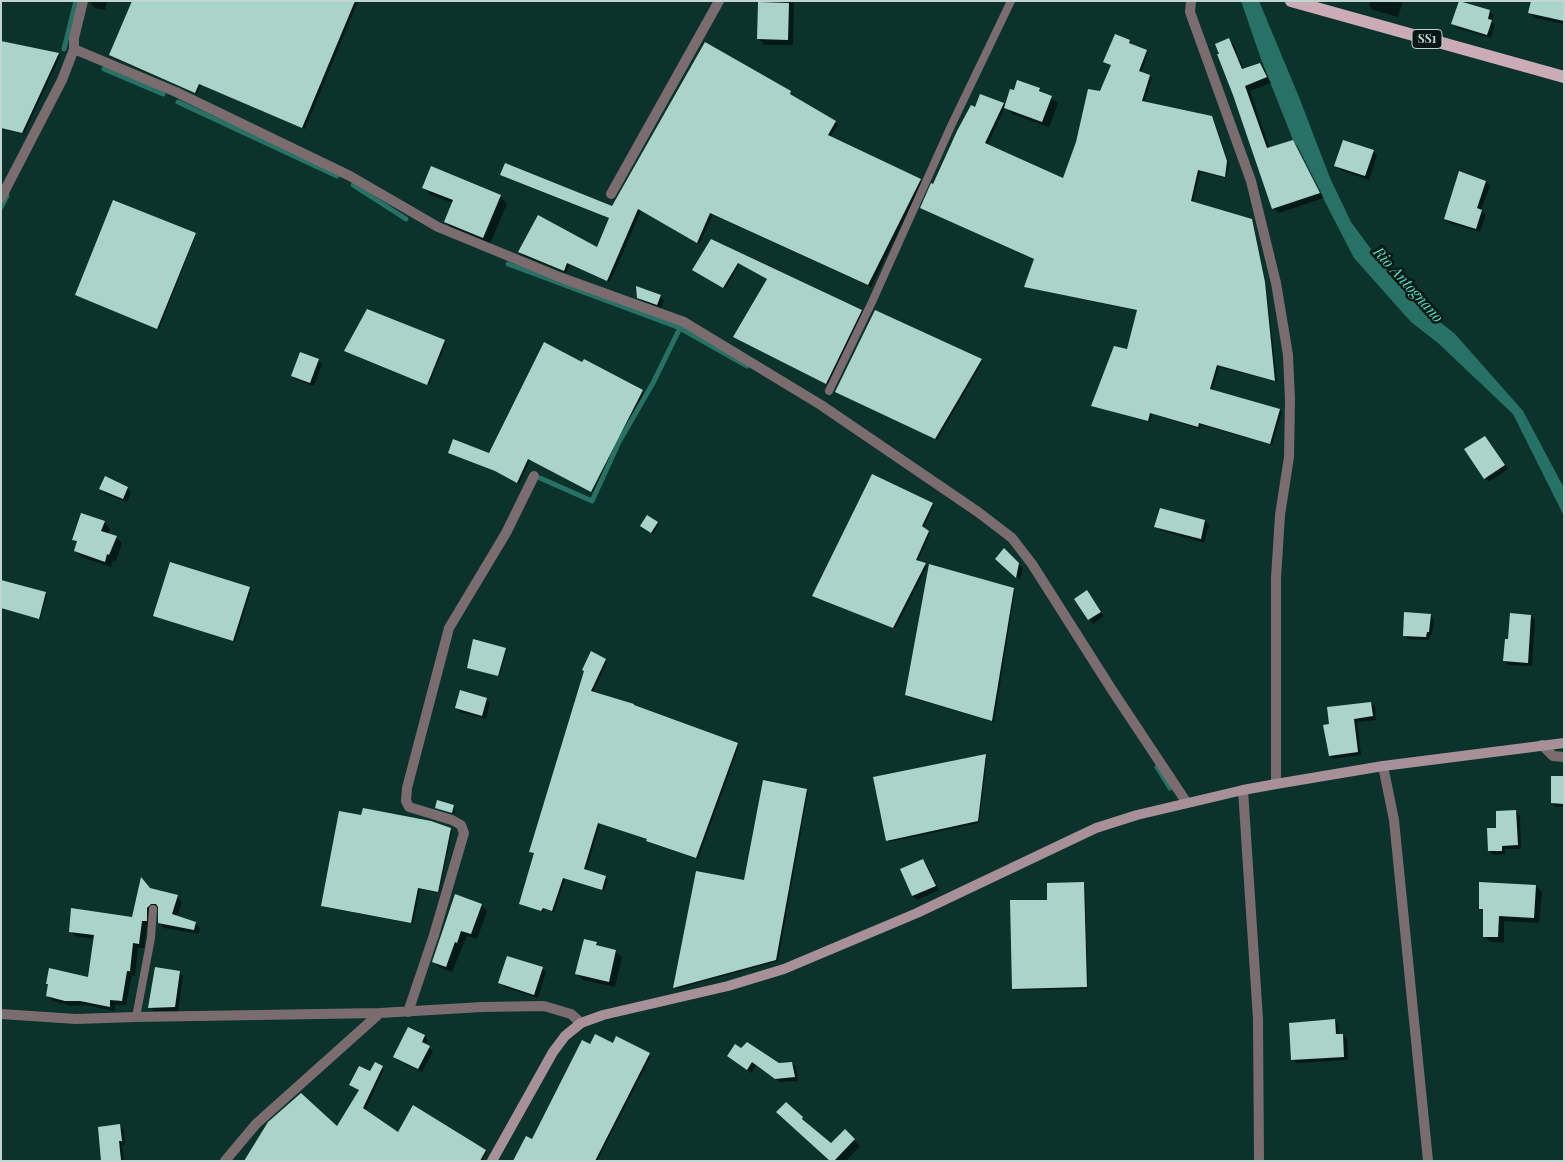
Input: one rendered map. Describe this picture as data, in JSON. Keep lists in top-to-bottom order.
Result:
{
  "streets": {
    "main road": ["SS1"]
  },
  "water": ["Rio Antognano"]
}
